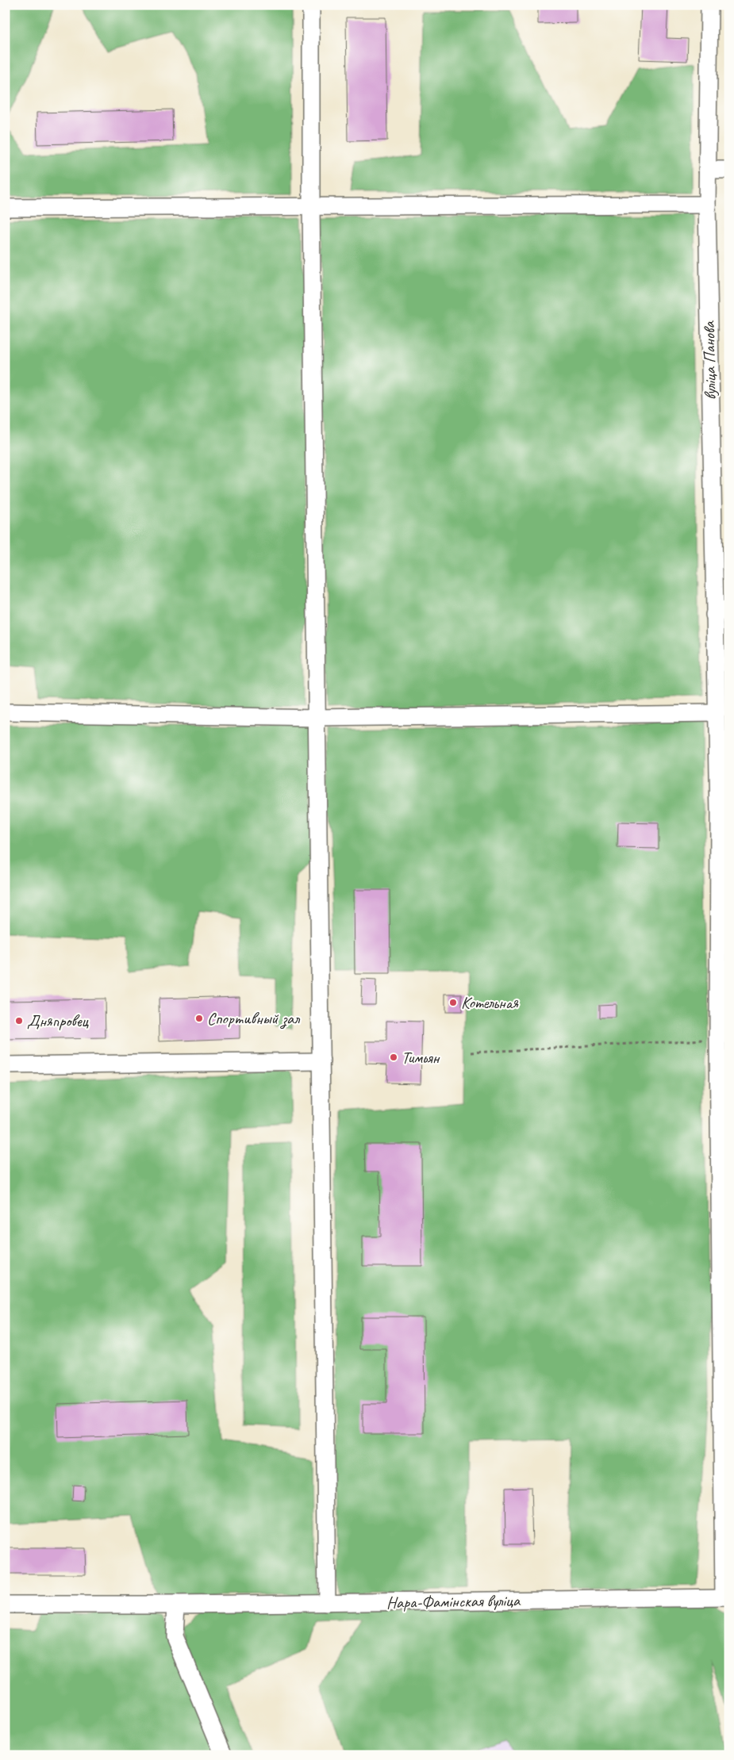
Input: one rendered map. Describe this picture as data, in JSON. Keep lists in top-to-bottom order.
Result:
{
  "streets": {
    "street": ["вуліца Панова", "Нара-Фамінская вуліца"]
  },
  "crossings": [
    ["вуліца Панова", "Нара-Фамінская вуліца"]
  ],
  "places": [
    "Котельная",
    "Спортивный зал",
    "Дняпровец",
    "Тимьян"
  ]
}
